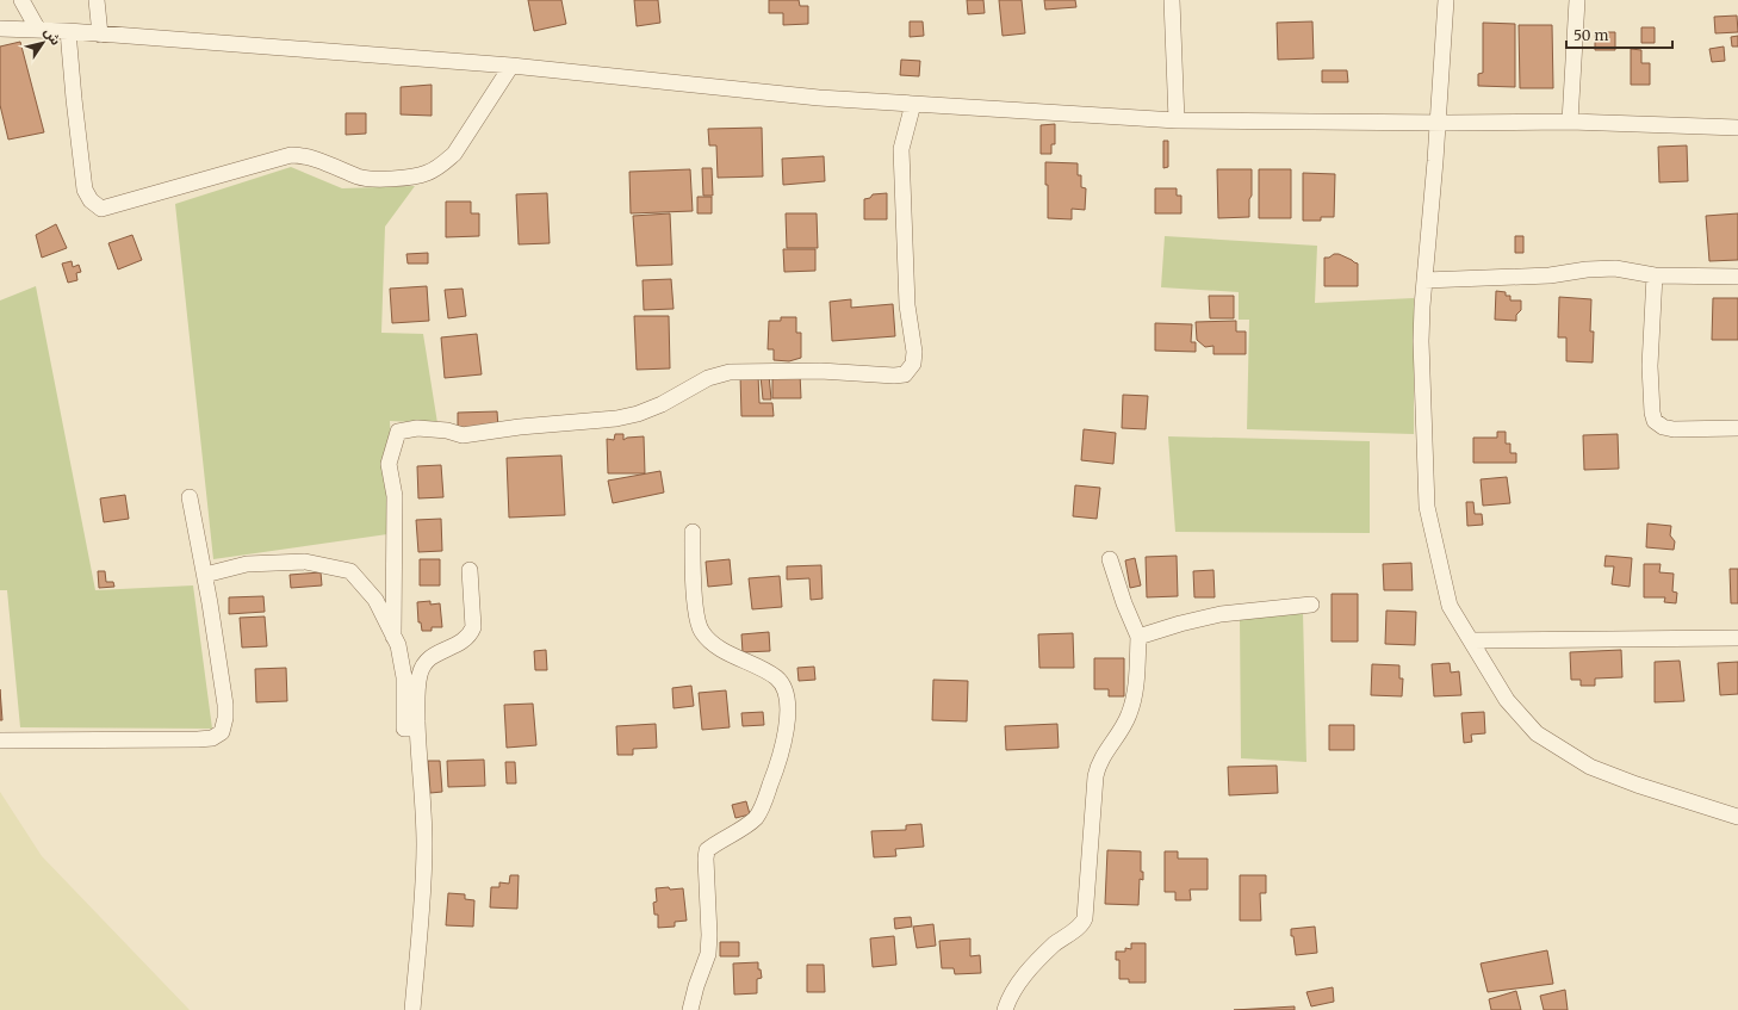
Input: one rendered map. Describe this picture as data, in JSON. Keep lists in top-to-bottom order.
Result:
{
  "scale_bar": "50 m",
  "north": "top right"
}
